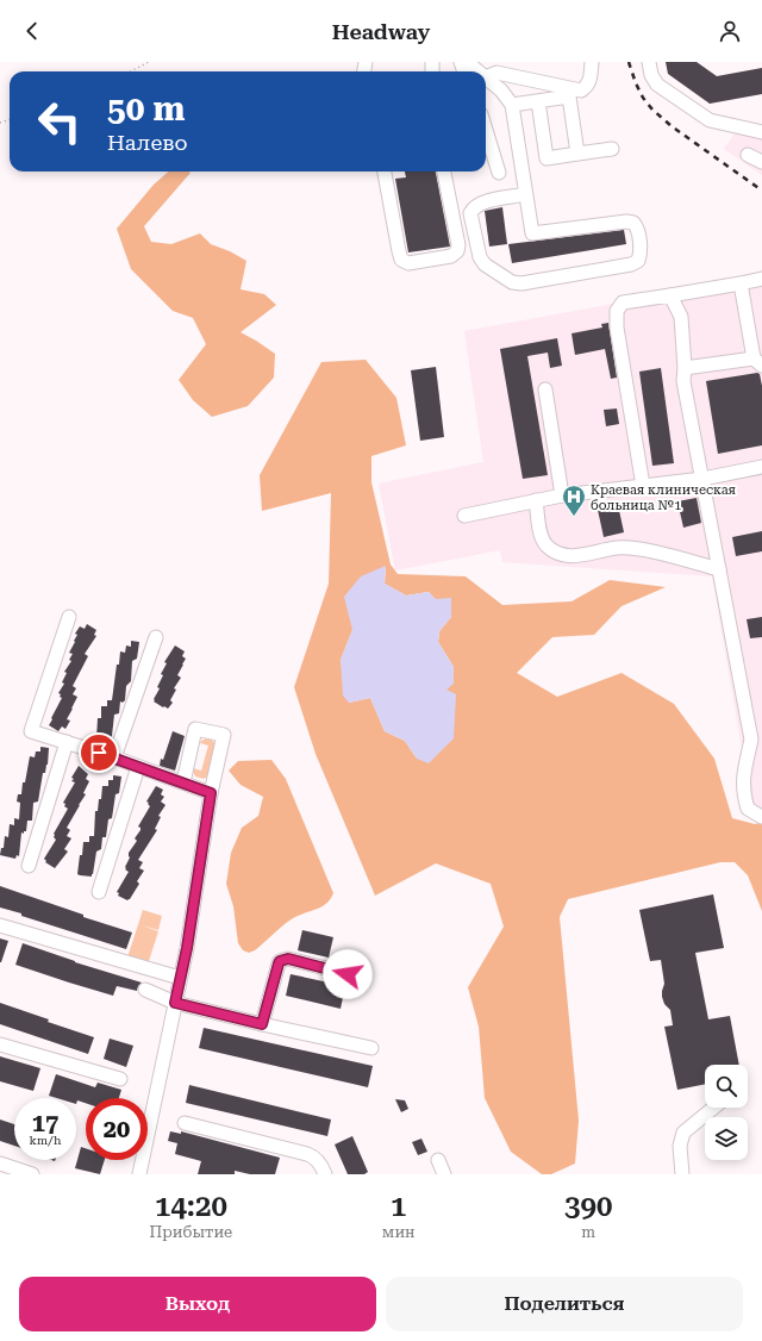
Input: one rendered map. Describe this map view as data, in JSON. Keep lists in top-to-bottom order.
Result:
{
  "places": {
    "hospital": ["Краевая клиническая больница №1"]
  },
  "page": {
    "header": "Headway",
    "turn": ["50 m", "Налево"],
    "speed": "17 km/h",
    "limit": "20",
    "eta": [
      "14:20",
      "Прибытие",
      "1",
      "мин",
      "390",
      "m"
    ],
    "buttons": ["Выход", "Поделиться"]
  }
}
